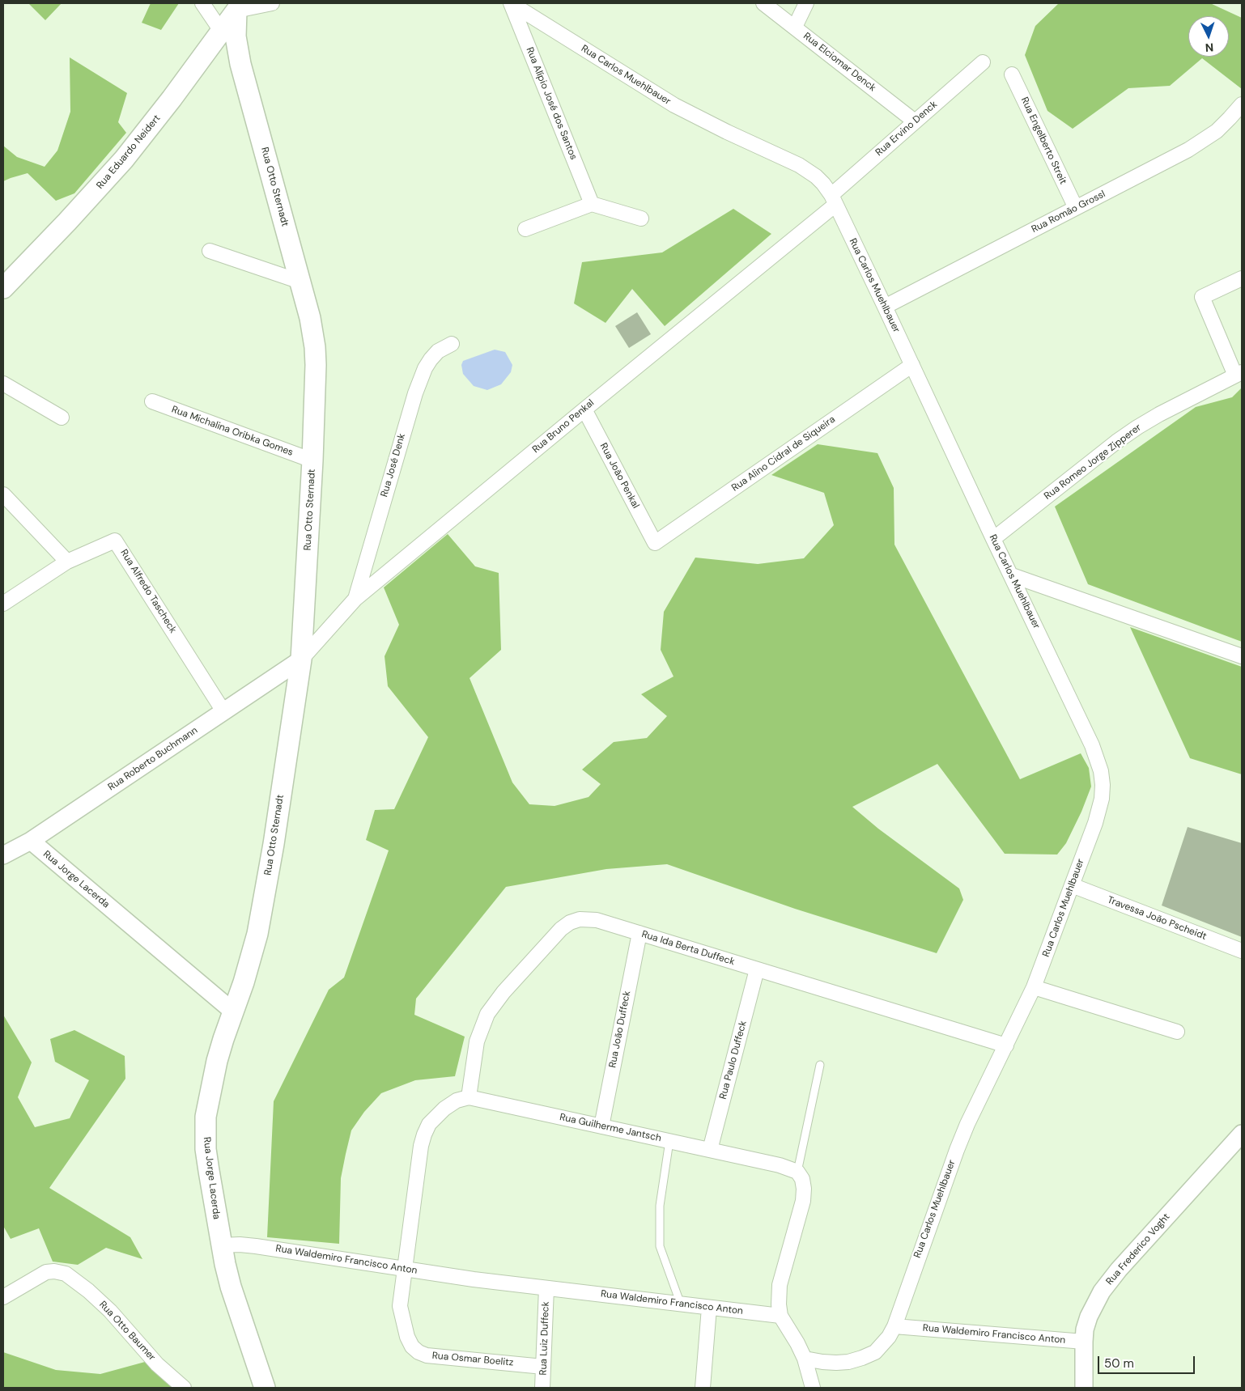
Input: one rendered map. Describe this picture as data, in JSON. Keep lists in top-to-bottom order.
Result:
{
  "streets": {
    "main road": ["Rua Eduardo Neidert", "Rua Otto Sternadt", "Rua Jorge Lacerda"],
    "street": [
      "Rua Elciomar Denck",
      "Rua Carlos Muehlbauer",
      "Rua Alípio José dos Santos",
      "Rua Ervino Denck",
      "Rua Engelberto Streit",
      "Rua Romão Grossl",
      "Rua Bruno Penkal",
      "Rua Michalina Oribka Gomes",
      "Rua Alino Cidral de Siqueira",
      "Rua Romeo Jorge Zipperer",
      "Rua José Denk",
      "Rua João Penkal",
      "Rua Alfredo Tascheck",
      "Rua Roberto Buchmann",
      "Travessa João Pscheidt",
      "Rua Ida Berta Duffeck",
      "Rua João Duffeck",
      "Rua Paulo Duffeck",
      "Rua Guilherme Jantsch",
      "Rua Frederico Voght",
      "Rua Waldemiro Francisco Anton",
      "Rua Otto Baumer",
      "Rua Luiz Duffeck",
      "Rua Osmar Boelitz"
    ]
  },
  "crossings": [
    ["Rua Elciomar Denck", "Rua Ervino Denck"],
    ["Rua Carlos Muehlbauer", "Rua Alípio José dos Santos"],
    ["Rua Carlos Muehlbauer", "Rua Ervino Denck"],
    ["Rua Carlos Muehlbauer", "Rua Romão Grossl"],
    ["Rua Carlos Muehlbauer", "Rua Bruno Penkal"],
    ["Rua Carlos Muehlbauer", "Rua Alino Cidral de Siqueira"],
    ["Rua Carlos Muehlbauer", "Rua Romeo Jorge Zipperer"],
    ["Rua Carlos Muehlbauer", "Travessa João Pscheidt"],
    ["Rua Carlos Muehlbauer", "Rua Ida Berta Duffeck"],
    ["Rua Carlos Muehlbauer", "Rua Waldemiro Francisco Anton"],
    ["Rua Ervino Denck", "Rua Bruno Penkal"],
    ["Rua Engelberto Streit", "Rua Romão Grossl"],
    ["Rua Eduardo Neidert", "Rua Otto Sternadt"],
    ["Rua Otto Sternadt", "Rua Bruno Penkal"],
    ["Rua Otto Sternadt", "Rua Michalina Oribka Gomes"],
    ["Rua Otto Sternadt", "Rua Roberto Buchmann"],
    ["Rua Otto Sternadt", "Rua Jorge Lacerda"],
    ["Rua Bruno Penkal", "Rua José Denk"],
    ["Rua Bruno Penkal", "Rua João Penkal"],
    ["Rua Bruno Penkal", "Rua Roberto Buchmann"],
    ["Rua Alino Cidral de Siqueira", "Rua João Penkal"],
    ["Rua Alfredo Tascheck", "Rua Roberto Buchmann"],
    ["Rua Roberto Buchmann", "Rua Jorge Lacerda"],
    ["Rua Jorge Lacerda", "Rua Waldemiro Francisco Anton"],
    ["Rua Ida Berta Duffeck", "Rua João Duffeck"],
    ["Rua Ida Berta Duffeck", "Rua Paulo Duffeck"],
    ["Rua Ida Berta Duffeck", "Rua Guilherme Jantsch"],
    ["Rua João Duffeck", "Rua Guilherme Jantsch"],
    ["Rua Paulo Duffeck", "Rua Guilherme Jantsch"],
    ["Rua Frederico Voght", "Rua Waldemiro Francisco Anton"],
    ["Rua Waldemiro Francisco Anton", "Rua Luiz Duffeck"],
    ["Rua Waldemiro Francisco Anton", "Rua Osmar Boelitz"],
    ["Rua Luiz Duffeck", "Rua Osmar Boelitz"]
  ],
  "scale_bar": "50 m",
  "north": "bottom"
}
